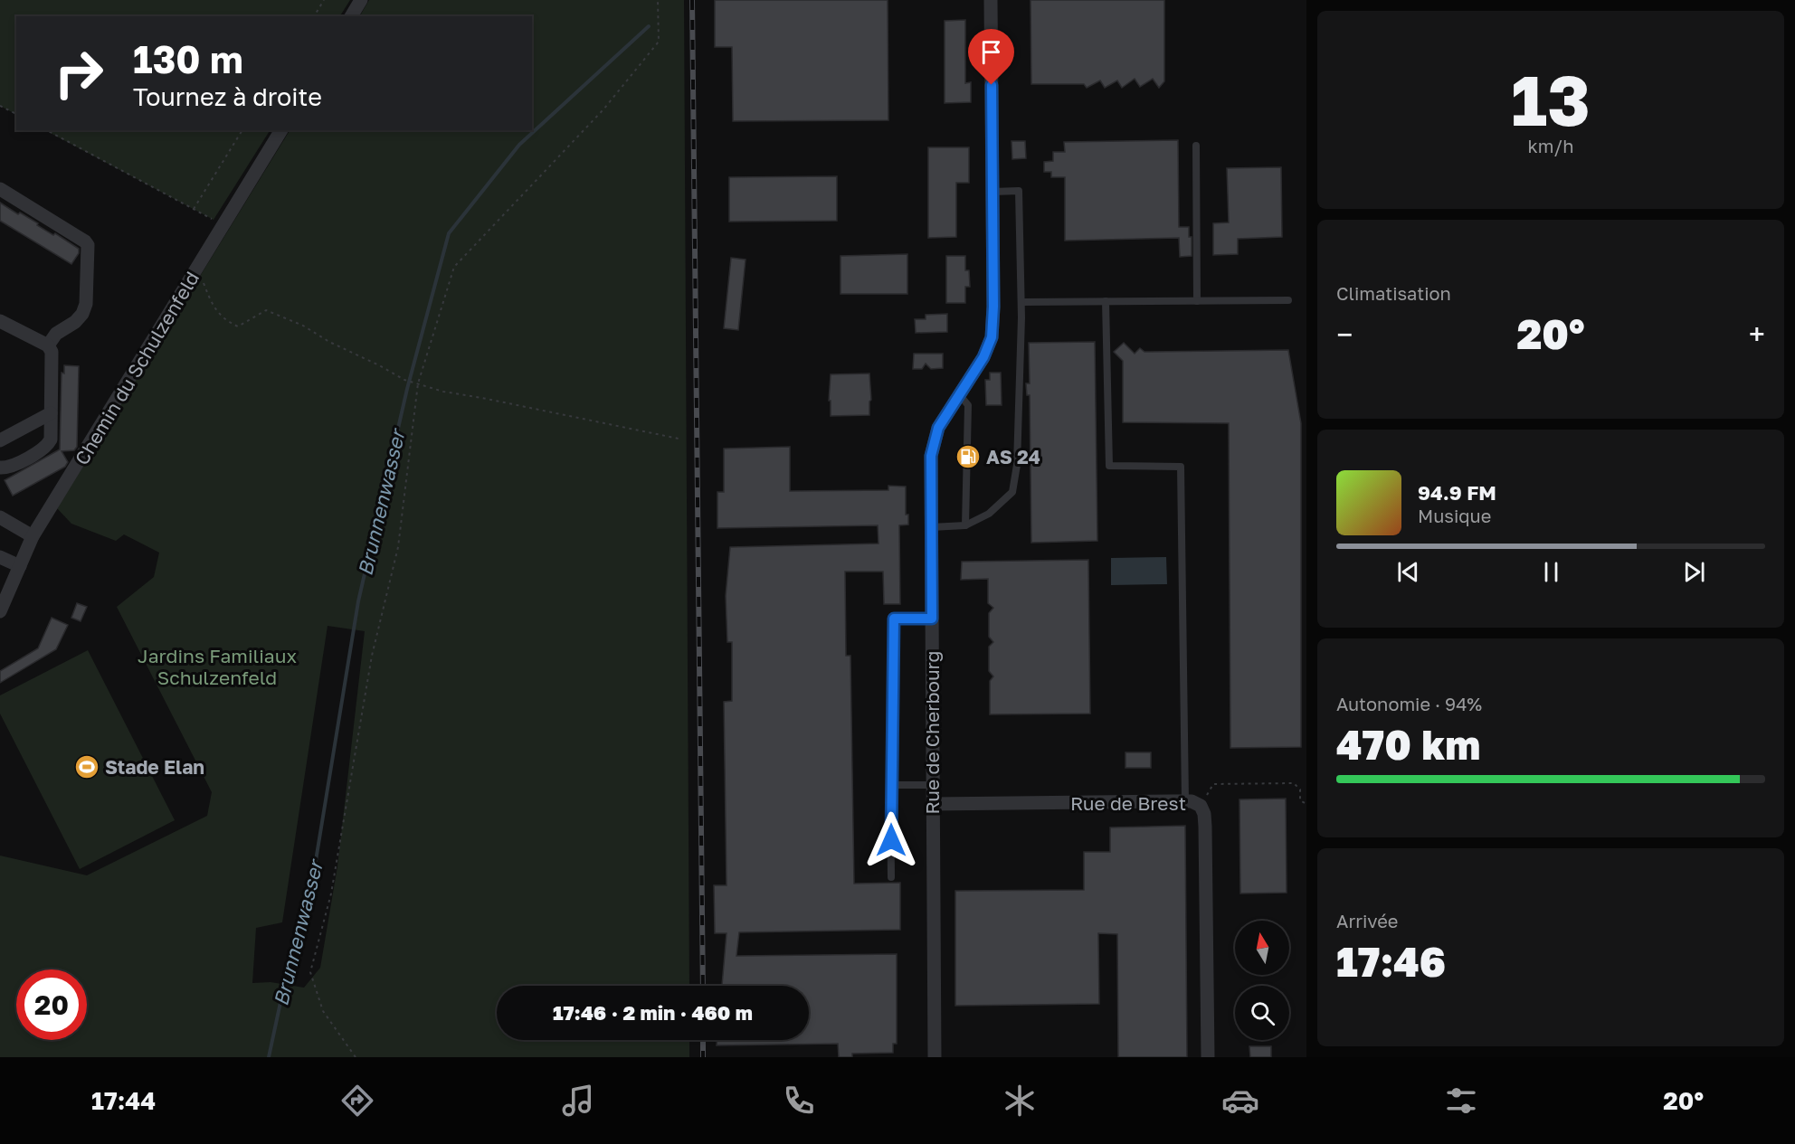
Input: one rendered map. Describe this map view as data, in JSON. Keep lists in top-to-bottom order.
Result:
{
  "streets": {
    "street": ["Chemin du Schulzenfeld", "Rue de Cherbourg", "Rue de Brest"]
  },
  "crossings": [
    ["Rue de Cherbourg", "Rue de Brest"]
  ],
  "water": ["Brunnenwasser"],
  "parks": ["Jardins Familiaux Schulzenfeld"],
  "places": {
    "fuel station": ["AS 24"],
    "sports": ["Stade Elan"]
  },
  "north": "top",
  "page": {
    "tile": [
      ["13", "km/h"],
      "Climatisation",
      ["Autonomie · 94%", "470 km"],
      ["Arrivée", "17:46"]
    ],
    "turn": ["130 m", "Tournez à droite"],
    "heat": ["−", "20°", "+"],
    "song": ["94.9 FM", "Musique"],
    "limit": "20",
    "trip": "17:46 · 2 min · 460 m",
    "tabs": ["17:44", "20°"]
  }
}
